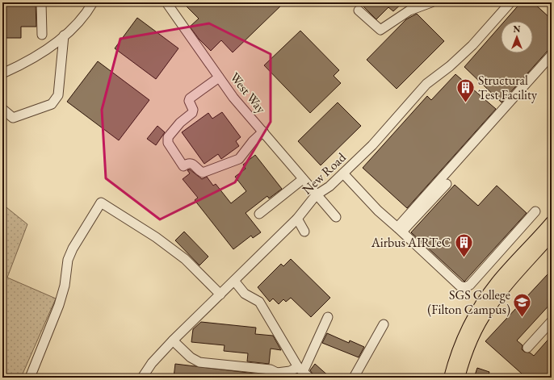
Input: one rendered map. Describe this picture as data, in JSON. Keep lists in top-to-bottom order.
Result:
{
  "streets": {
    "lane": ["West Way", "New Road"]
  },
  "crossings": [
    ["West Way", "New Road"]
  ],
  "places": {
    "building": ["Structural Test Facility", "Airbus AIRTeC"],
    "school or university": ["SGS College (Filton Campus)"]
  },
  "north": "top"
}
